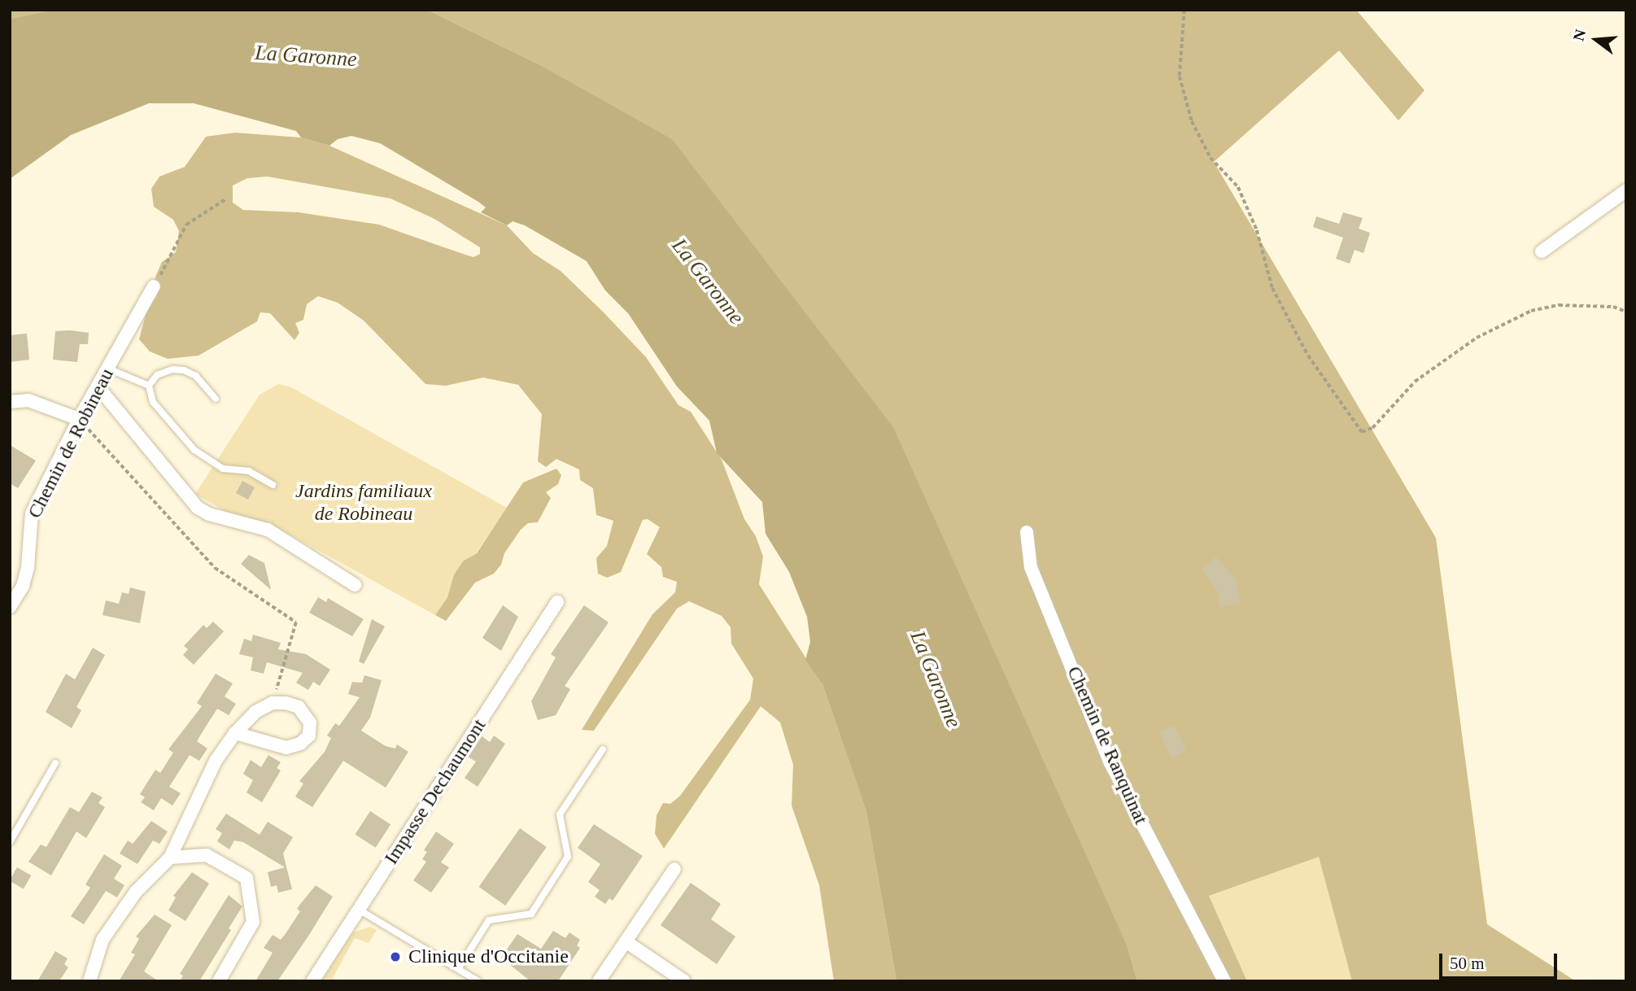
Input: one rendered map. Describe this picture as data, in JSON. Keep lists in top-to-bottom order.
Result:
{
  "streets": {
    "street": ["Chemin de Robineau", "Chemin de Ranquinat", "Impasse Dechaumont"]
  },
  "water": ["La Garonne"],
  "parks": ["Jardins familiaux de Robineau"],
  "places": ["Clinique d'Occitanie"],
  "scale_bar": "50 m",
  "north": "left"
}
